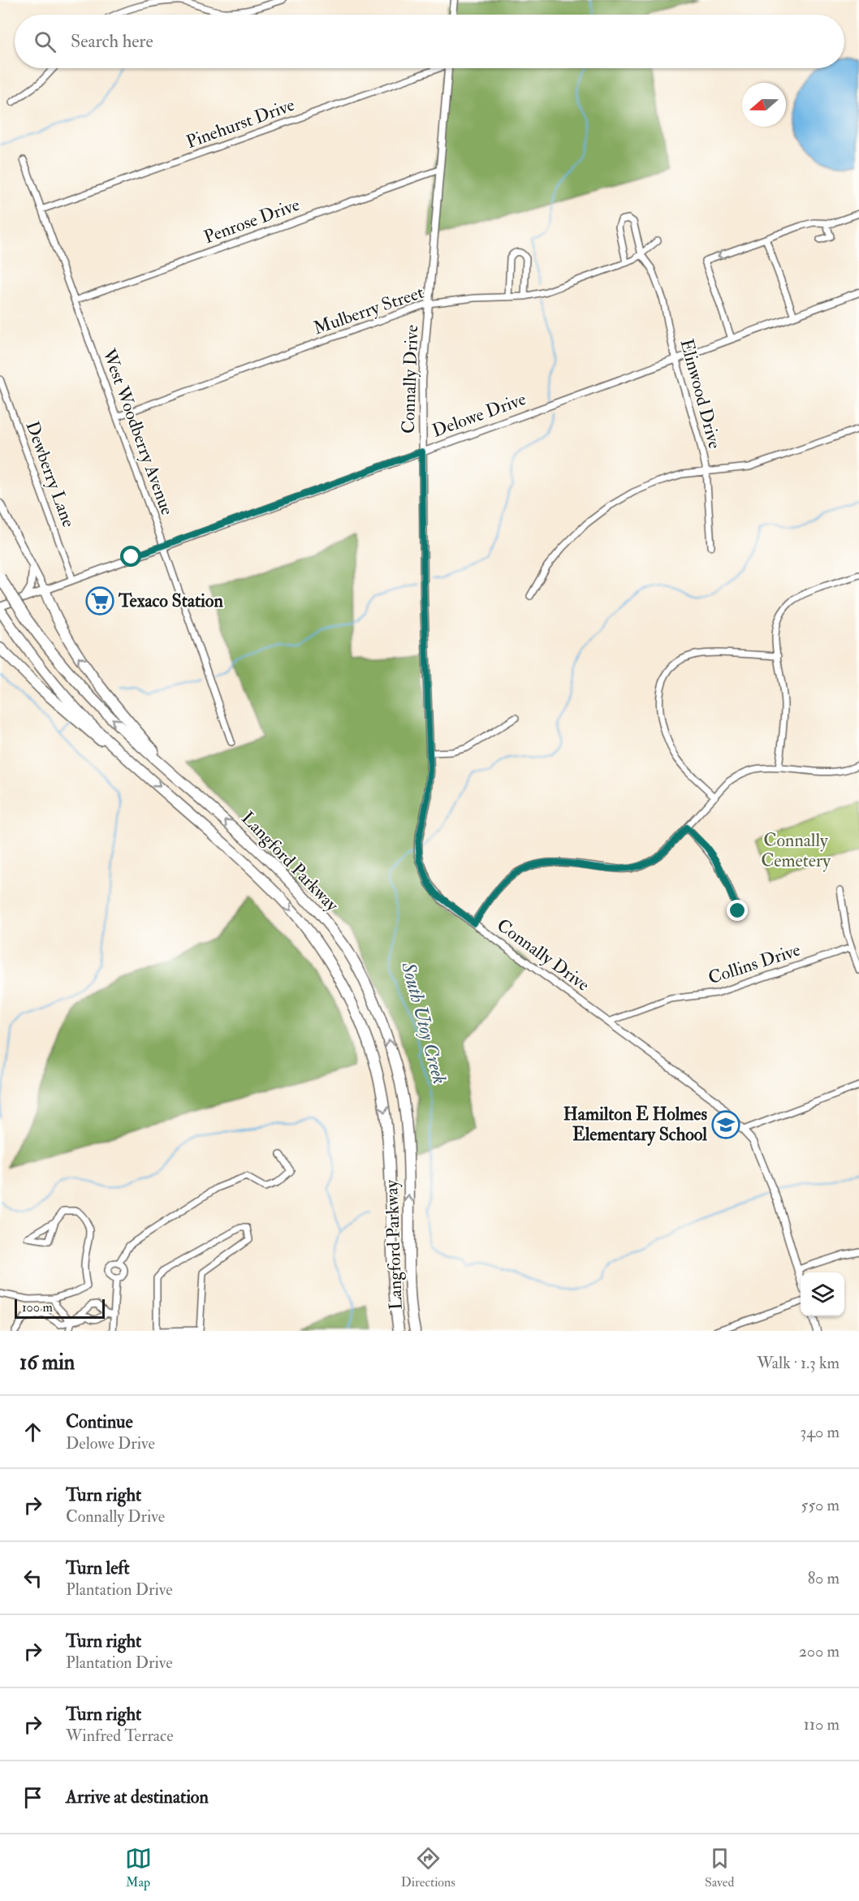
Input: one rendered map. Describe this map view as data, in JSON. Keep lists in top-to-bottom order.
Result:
{
  "streets": {
    "highway": ["Langford Parkway"],
    "street": [
      "Pinehurst Drive",
      "Penrose Drive",
      "Mulberry Street",
      "Connally Drive",
      "Elinwood Drive",
      "Delowe Drive",
      "West Woodberry Avenue",
      "Dewberry Lane",
      "Collins Drive"
    ]
  },
  "crossings": [
    ["Pinehurst Drive", "West Woodberry Avenue"],
    ["Penrose Drive", "Connally Drive"],
    ["Penrose Drive", "West Woodberry Avenue"],
    ["Mulberry Street", "Connally Drive"],
    ["Mulberry Street", "Elinwood Drive"],
    ["Mulberry Street", "West Woodberry Avenue"],
    ["Connally Drive", "Delowe Drive"],
    ["Connally Drive", "Collins Drive"],
    ["Elinwood Drive", "Delowe Drive"],
    ["Delowe Drive", "West Woodberry Avenue"],
    ["Delowe Drive", "Dewberry Lane"]
  ],
  "water": ["South Utoy Creek"],
  "parks": ["Connally Cemetery"],
  "places": {
    "supermarket": ["Texaco Station"],
    "school or university": ["Hamilton E Holmes Elementary School"]
  },
  "scale_bar": "100 m",
  "north": "left",
  "page": {
    "search": "Search here",
    "scale": "100 m",
    "heading": ["16 min", "Walk · 1.3 km"],
    "list": [
      ["Continue", "Delowe Drive", "340 m"],
      ["Turn right", "Connally Drive", "550 m"],
      ["Turn left", "Plantation Drive", "80 m"],
      ["Turn right", "Plantation Drive", "200 m"],
      ["Turn right", "Winfred Terrace", "110 m"],
      "Arrive at destination"
    ],
    "nav": ["Map", "Directions", "Saved"]
  }
}
